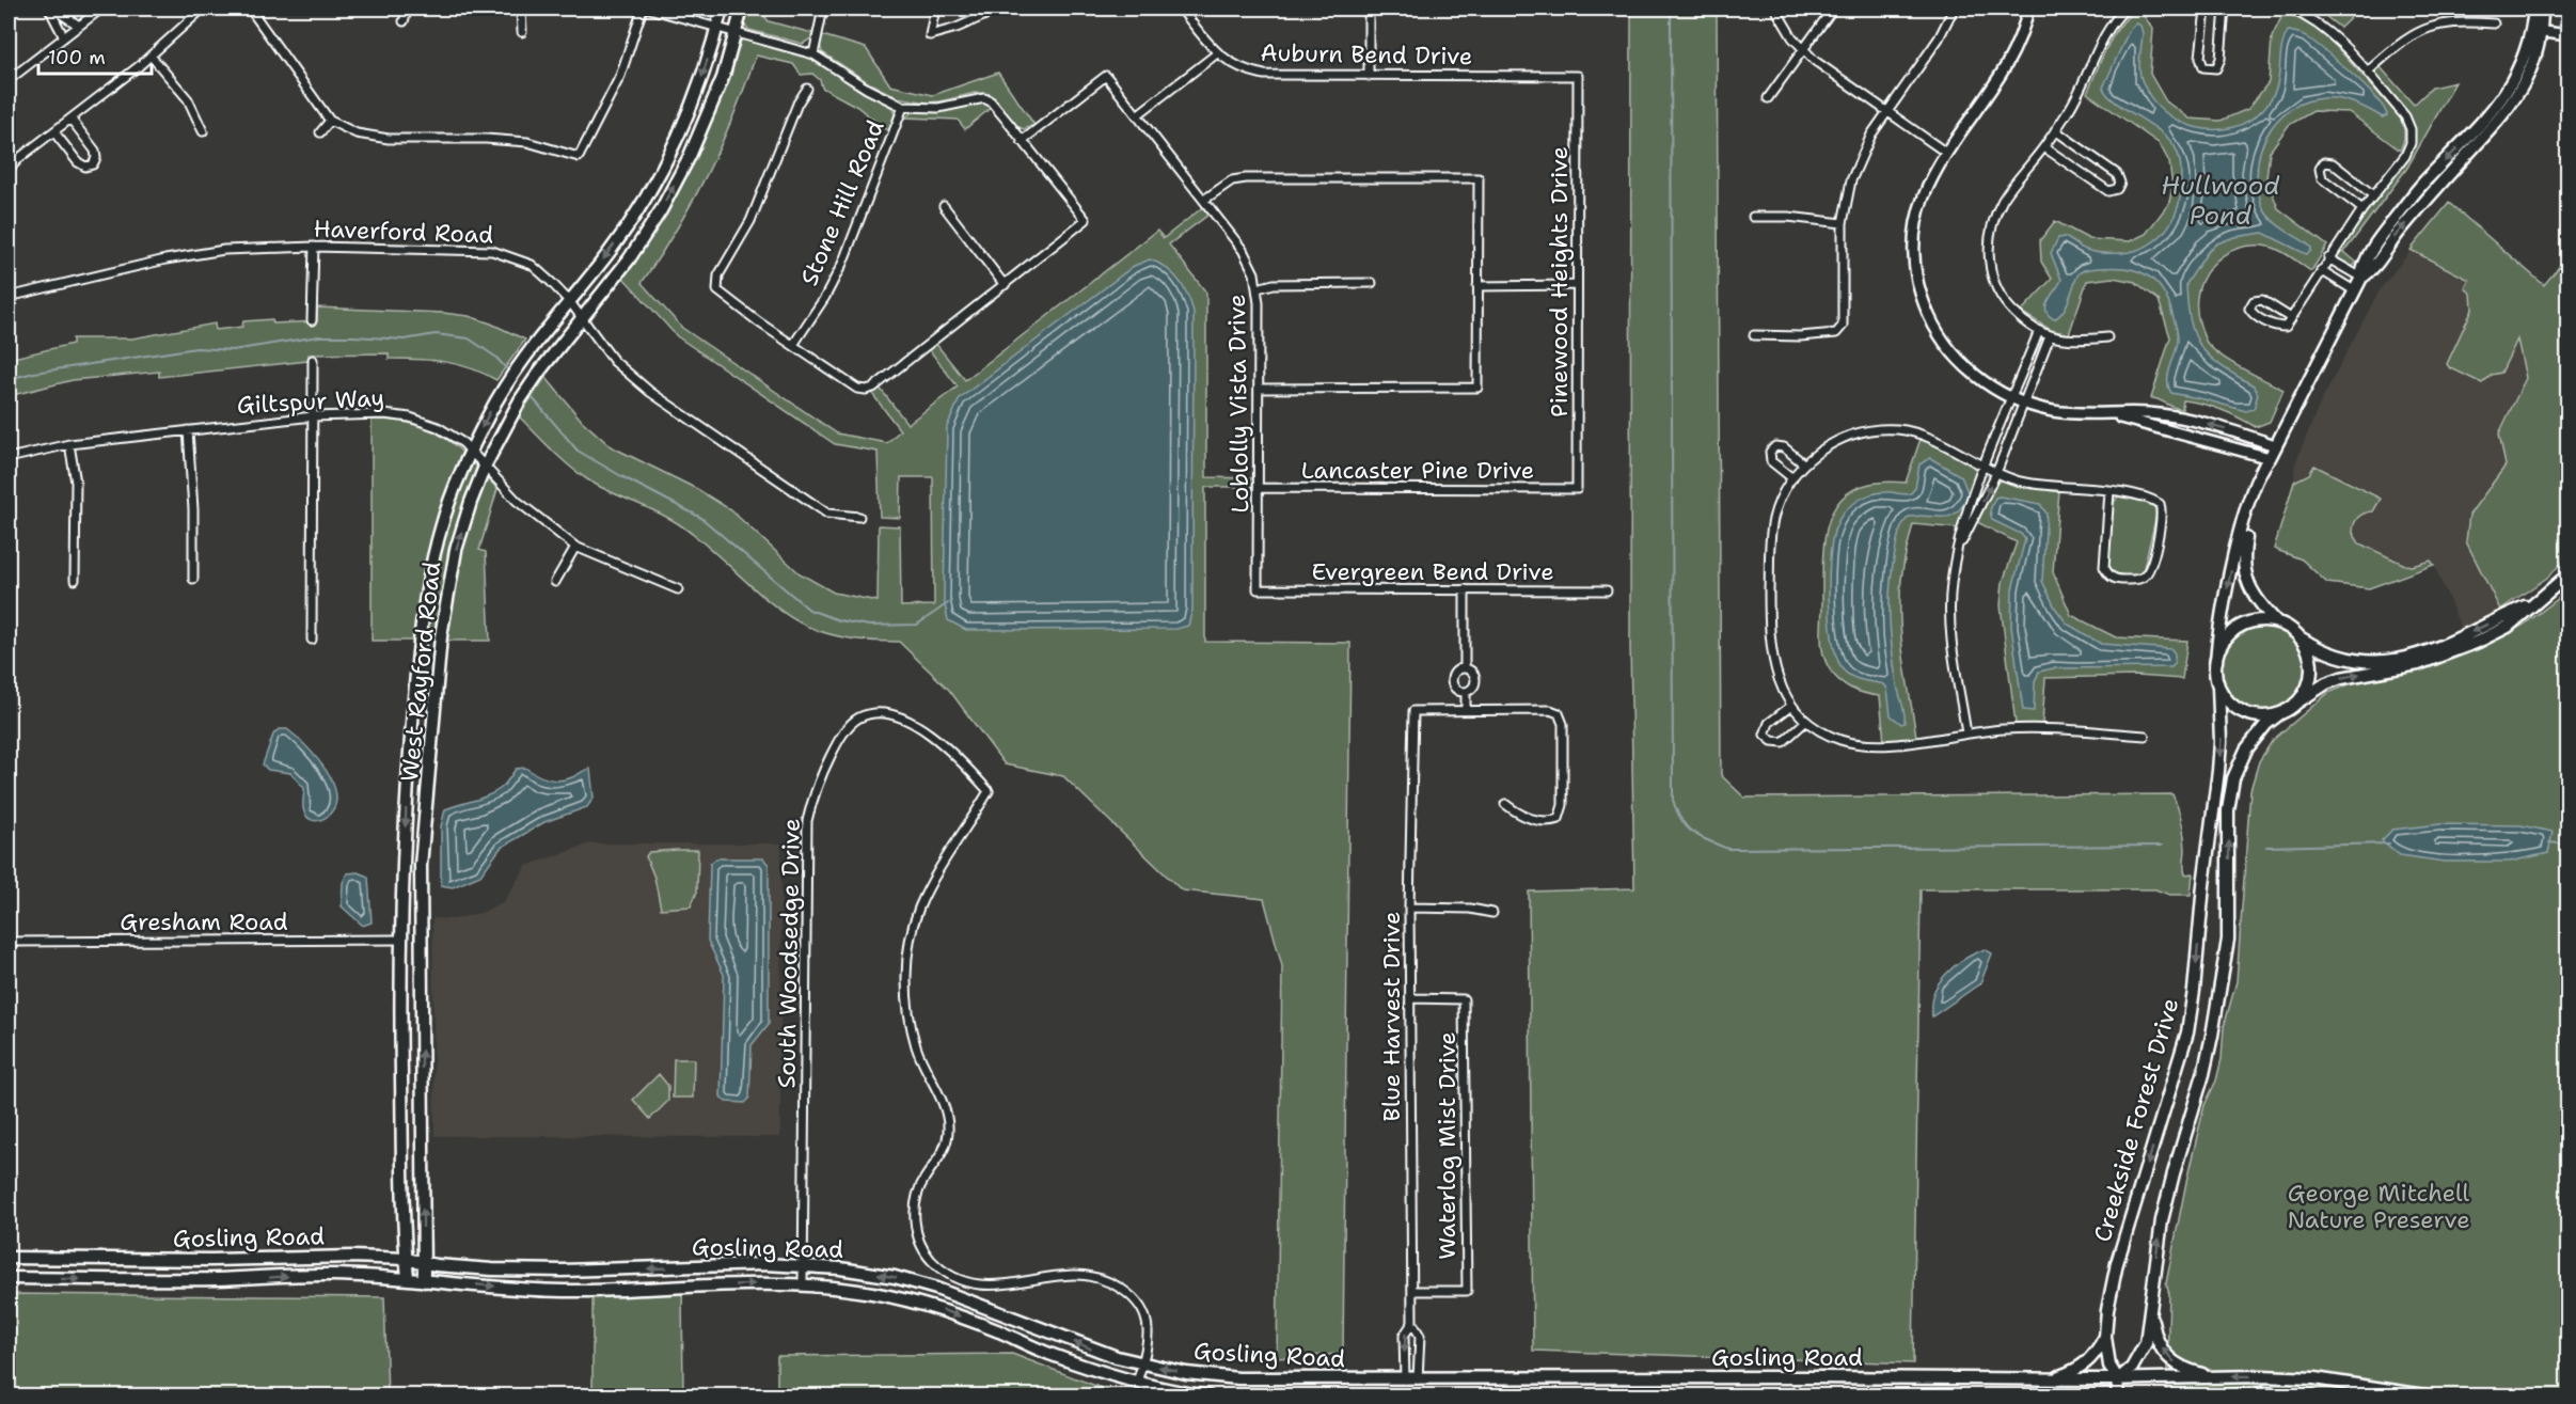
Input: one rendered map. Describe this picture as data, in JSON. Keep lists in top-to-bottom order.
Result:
{
  "streets": {
    "main road": ["West Rayford Road", "Creekside Forest Drive", "Gosling Road"],
    "street": [
      "Auburn Bend Drive",
      "Stone Hill Road",
      "Haverford Road",
      "Pinewood Heights Drive",
      "Giltspur Way",
      "Loblolly Vista Drive",
      "Lancaster Pine Drive",
      "Evergreen Bend Drive",
      "Gresham Road",
      "South Woodsedge Drive",
      "Blue Harvest Drive",
      "Waterlog Mist Drive"
    ]
  },
  "crossings": [
    ["Auburn Bend Drive", "Pinewood Heights Drive"],
    ["Haverford Road", "West Rayford Road"],
    ["Pinewood Heights Drive", "Lancaster Pine Drive"],
    ["Giltspur Way", "West Rayford Road"],
    ["Loblolly Vista Drive", "Lancaster Pine Drive"],
    ["Loblolly Vista Drive", "Evergreen Bend Drive"],
    ["West Rayford Road", "Gresham Road"],
    ["West Rayford Road", "Gosling Road"],
    ["South Woodsedge Drive", "Gosling Road"],
    ["Blue Harvest Drive", "Waterlog Mist Drive"],
    ["Blue Harvest Drive", "Gosling Road"],
    ["Creekside Forest Drive", "Gosling Road"]
  ],
  "water": ["Hullwood Pond"],
  "parks": ["George Mitchell Nature Preserve"],
  "scale_bar": "100 m"
}
